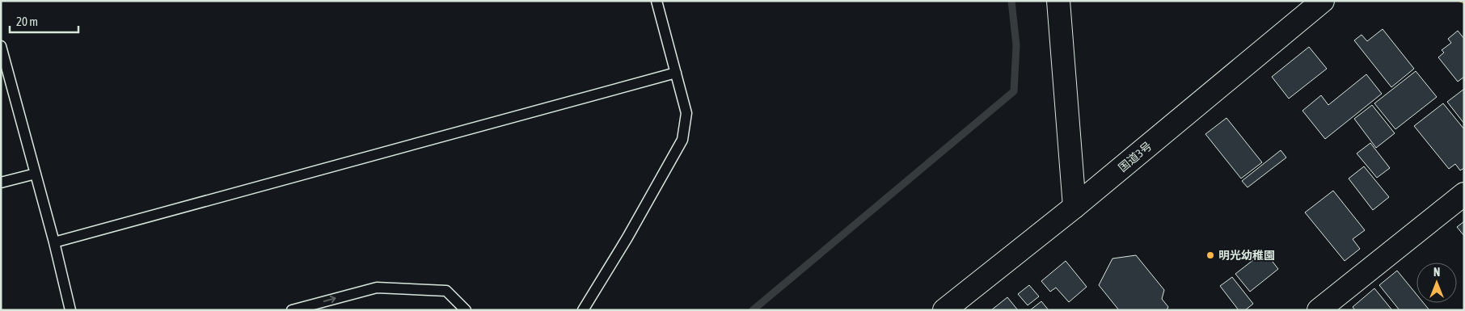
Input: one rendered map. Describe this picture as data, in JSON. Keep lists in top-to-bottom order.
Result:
{
  "streets": {
    "main road": ["国道3号"]
  },
  "places": ["明光幼稚園"],
  "scale_bar": "20 m",
  "north": "top"
}
